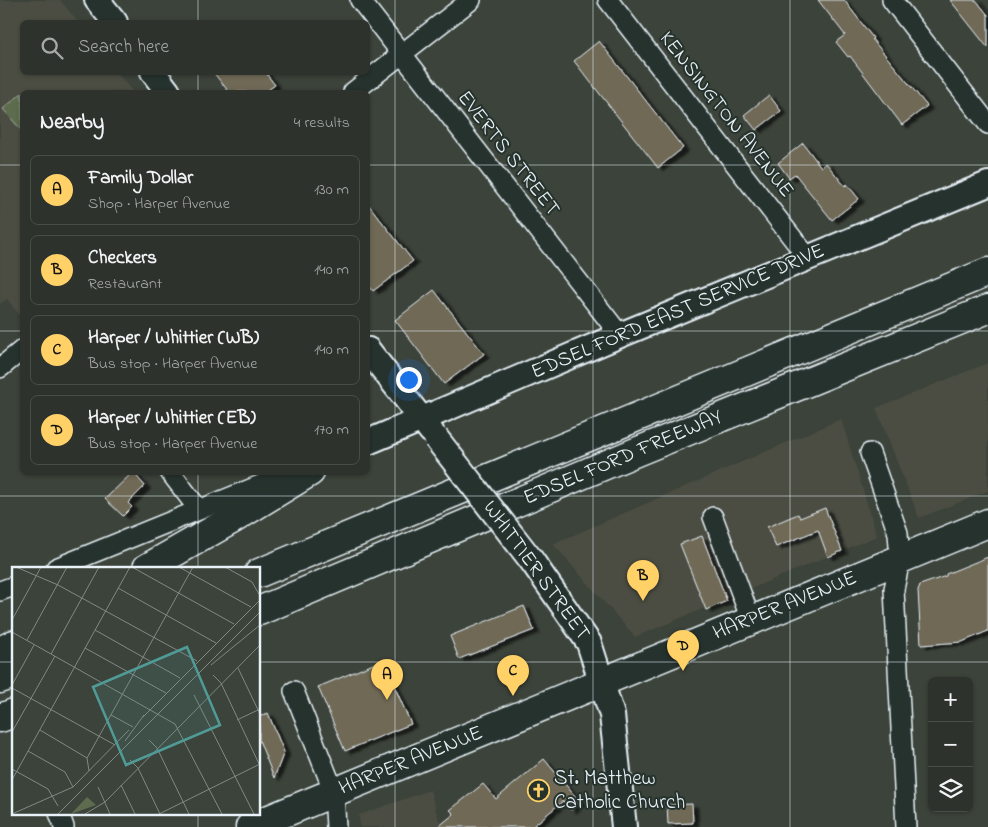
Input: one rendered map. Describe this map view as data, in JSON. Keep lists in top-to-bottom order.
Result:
{
  "streets": {
    "main road": ["EDSEL FORD FREEWAY", "HARPER AVENUE"],
    "street": [
      "KENSINGTON AVENUE",
      "EVERTS STREET",
      "EDSEL FORD EAST SERVICE DRIVE",
      "WHITTIER STREET"
    ]
  },
  "crossings": [
    ["KENSINGTON AVENUE", "EDSEL FORD EAST SERVICE DRIVE"],
    ["EVERTS STREET", "EDSEL FORD EAST SERVICE DRIVE"],
    ["EDSEL FORD EAST SERVICE DRIVE", "WHITTIER STREET"],
    ["WHITTIER STREET", "HARPER AVENUE"]
  ],
  "places": {
    "church": ["St. Matthew Catholic Church"]
  },
  "page": {
    "search": "Search here",
    "heading": ["Nearby", "4 results"],
    "list": [
      {
        "mark": "A",
        "name": "Family Dollar",
        "note": "Shop · Harper Avenue",
        "value": "130 m"
      },
      {
        "mark": "B",
        "name": "Checkers",
        "note": "Restaurant",
        "value": "140 m"
      },
      {
        "mark": "C",
        "name": "Harper / Whittier (WB)",
        "note": "Bus stop · Harper Avenue",
        "value": "140 m"
      },
      {
        "mark": "D",
        "name": "Harper / Whittier (EB)",
        "note": "Bus stop · Harper Avenue",
        "value": "170 m"
      }
    ],
    "pins": [
      "B",
      "D",
      "C",
      "A"
    ],
    "map_buttons": ["+", "−"]
  }
}
